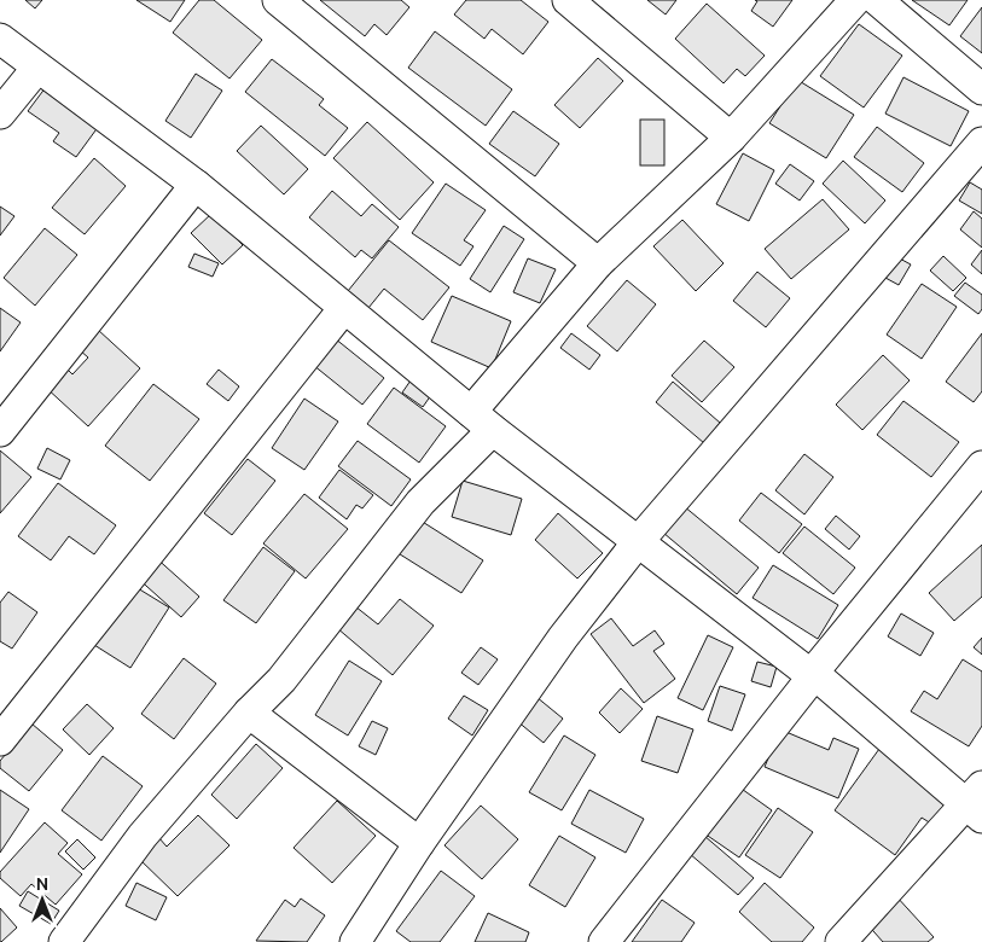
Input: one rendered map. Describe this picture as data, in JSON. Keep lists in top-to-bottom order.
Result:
{
  "north": "top"
}
